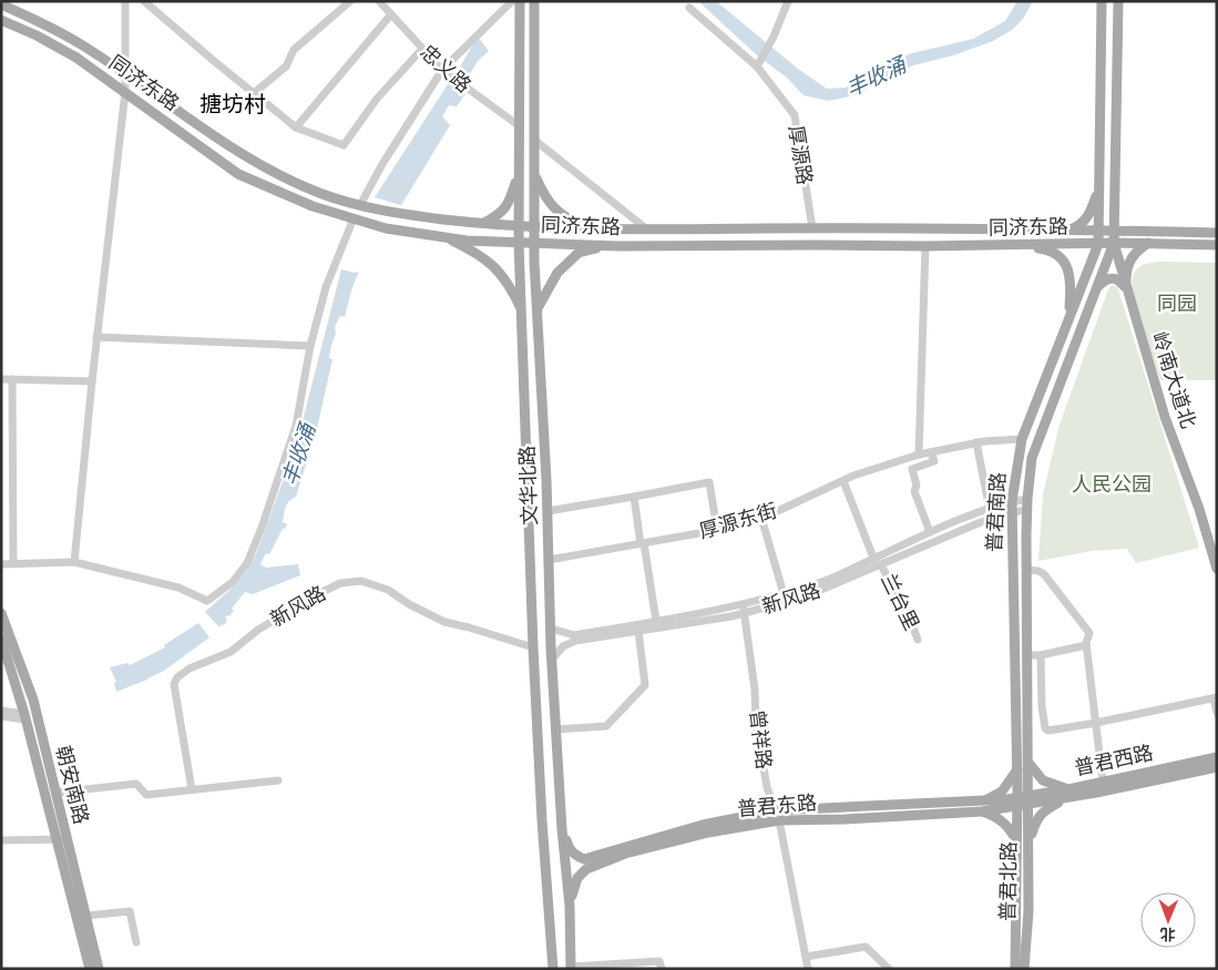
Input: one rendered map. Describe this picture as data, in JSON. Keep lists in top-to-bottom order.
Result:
{
  "streets": {
    "main road": [
      "同济东路",
      "岭南大道北",
      "文华北路",
      "普君南路",
      "普君西路",
      "朝安南路",
      "普君东路",
      "普君北路"
    ],
    "street": [
      "忠义路",
      "厚源路",
      "厚源东街",
      "新风路",
      "兰台里",
      "曾祥路"
    ]
  },
  "crossings": [
    ["忠义路", "文华北路"],
    ["同济东路", "厚源路"],
    ["同济东路", "岭南大道北"],
    ["同济东路", "文华北路"],
    ["同济东路", "普君南路"],
    ["岭南大道北", "普君南路"],
    ["文华北路", "厚源东街"],
    ["文华北路", "新风路"],
    ["普君南路", "新风路"],
    ["普君南路", "普君西路"],
    ["普君南路", "普君东路"],
    ["普君南路", "普君北路"],
    ["厚源东街", "兰台里"],
    ["新风路", "兰台里"],
    ["新风路", "曾祥路"],
    ["曾祥路", "普君东路"],
    ["普君西路", "普君东路"],
    ["普君西路", "普君北路"],
    ["普君东路", "普君北路"]
  ],
  "districts": ["搪坊村"],
  "water": ["丰收涌"],
  "parks": ["同园", "人民公园"],
  "north": "bottom"
}
